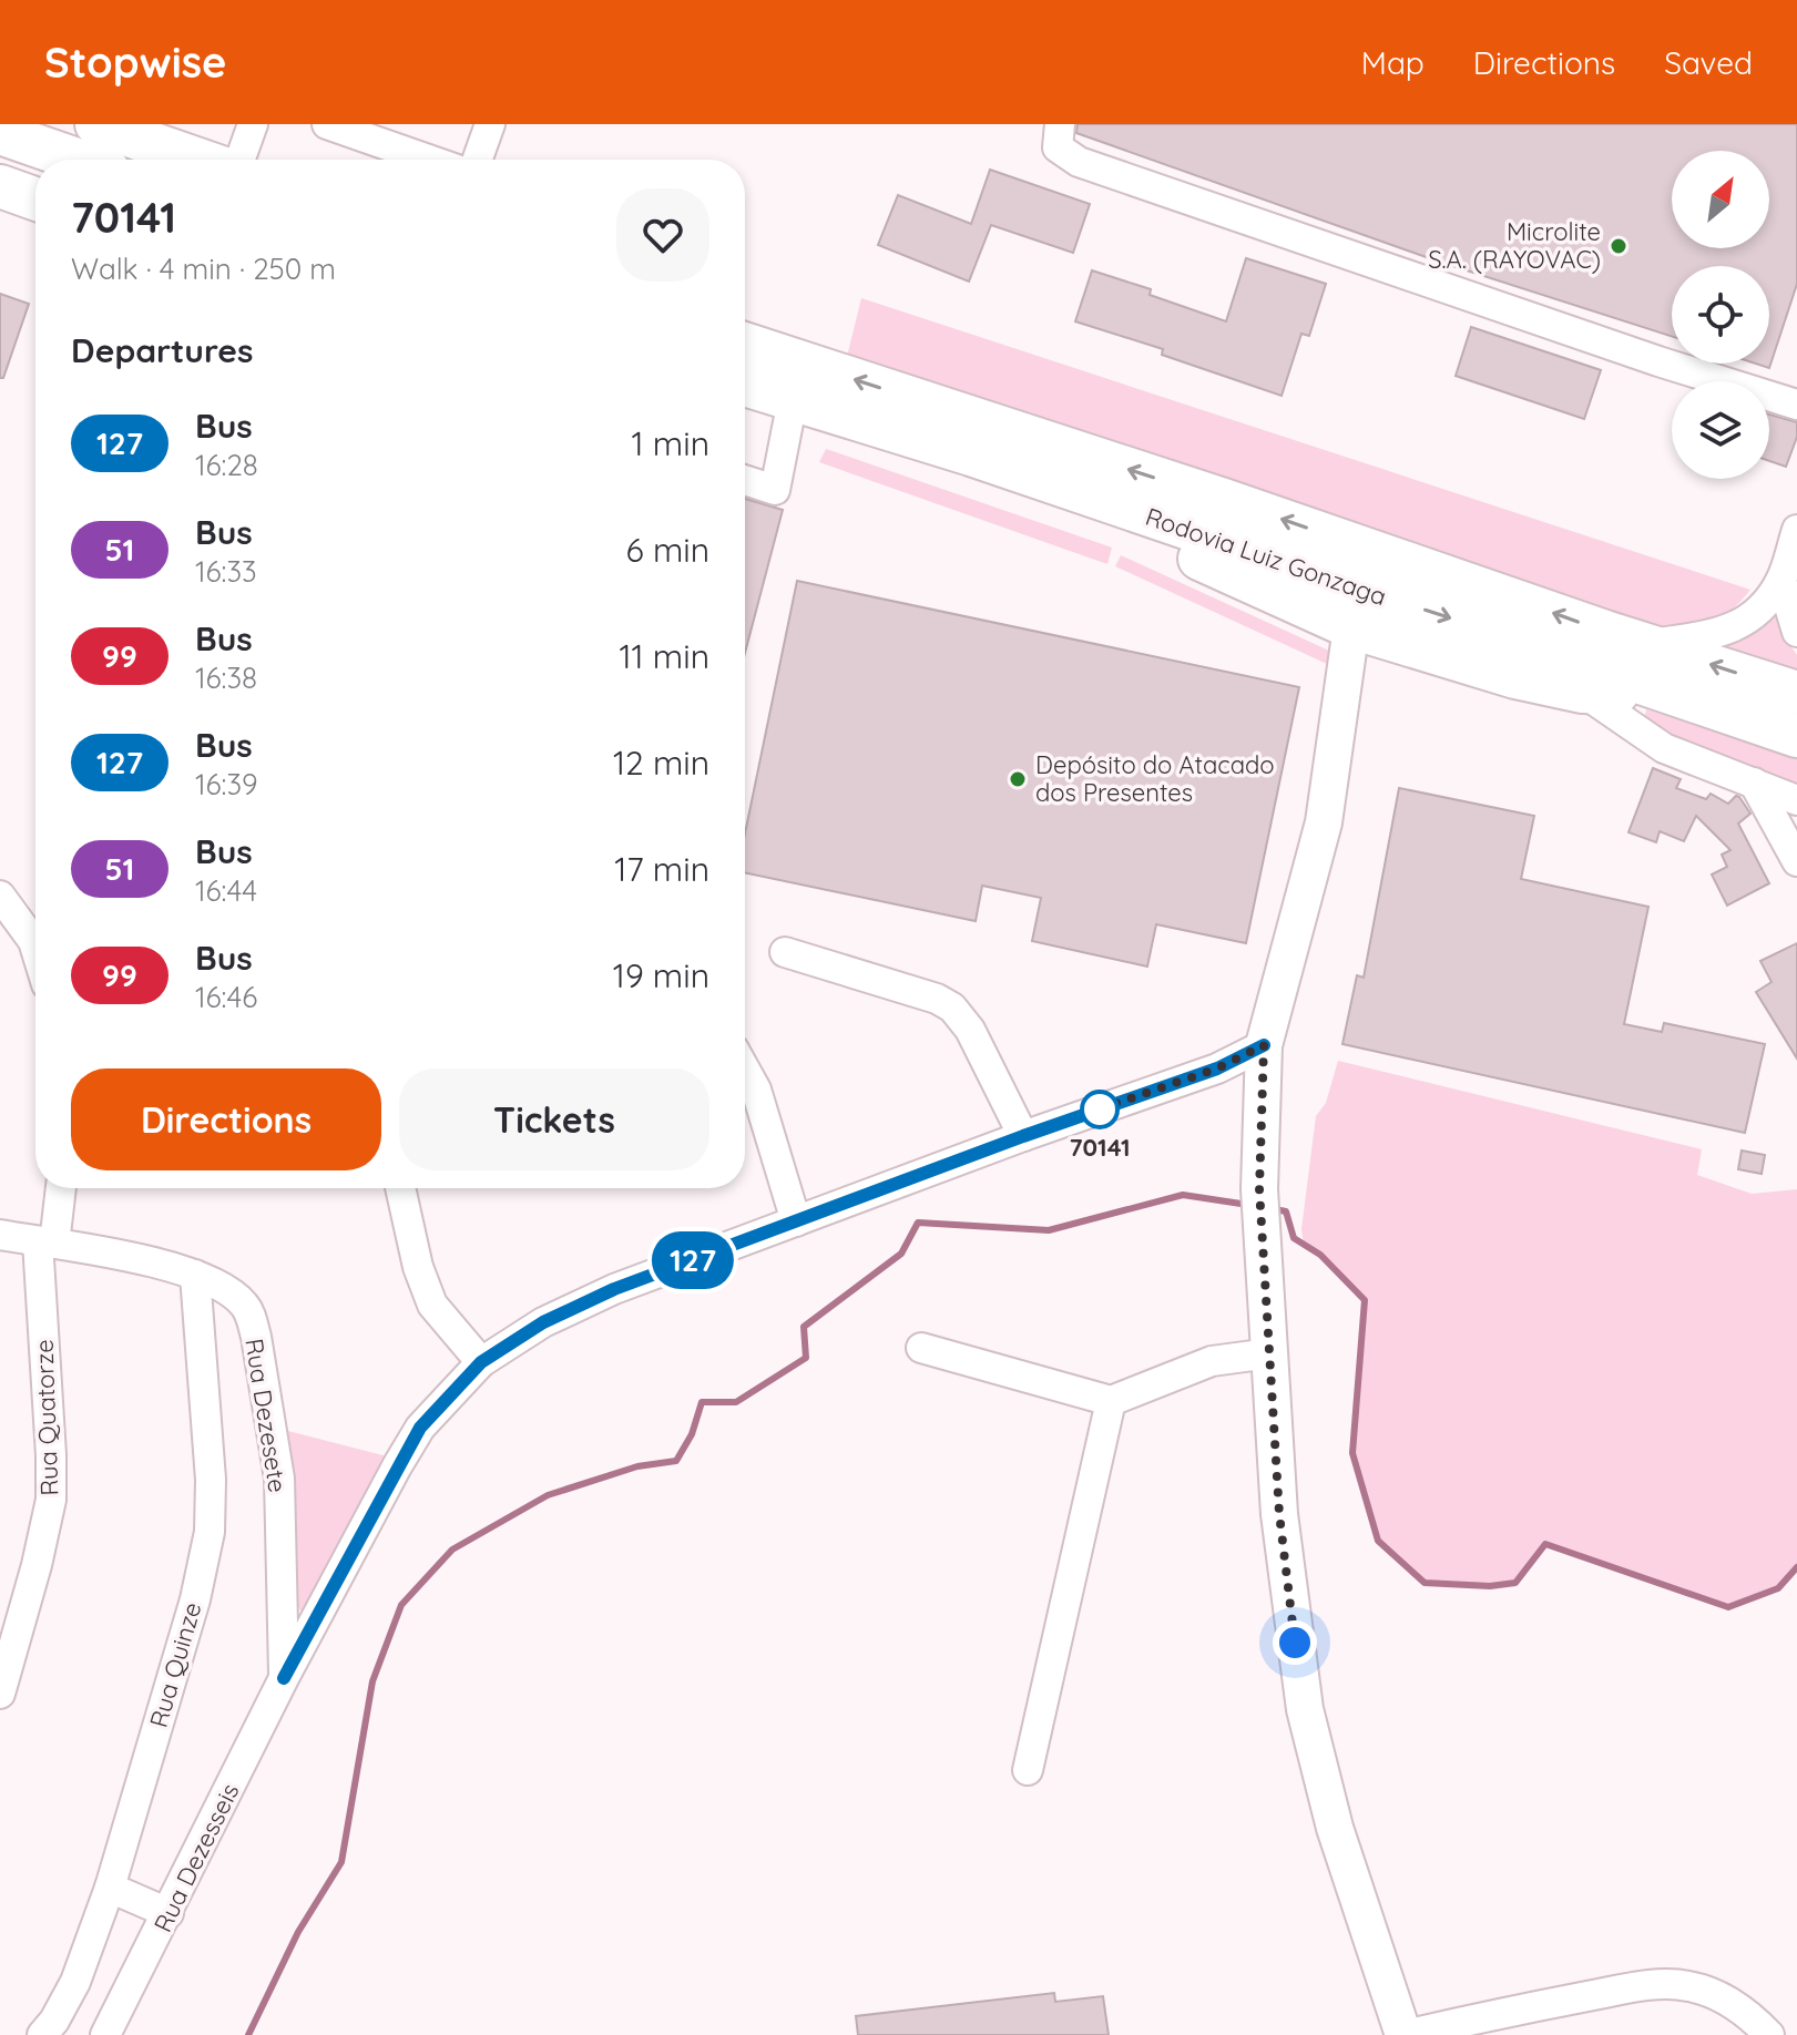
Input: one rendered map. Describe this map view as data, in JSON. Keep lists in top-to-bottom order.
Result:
{
  "streets": {
    "highway": ["Rodovia Luiz Gonzaga"],
    "street": [
      "Rua Dezesete",
      "Rua Quatorze",
      "Rua Quinze",
      "Rua Dezesseis"
    ]
  },
  "crossings": [
    ["Rua Dezesete", "Rua Quatorze"],
    ["Rua Dezesete", "Rua Quinze"],
    ["Rua Dezesete", "Rua Dezesseis"]
  ],
  "places": ["Microlite S.A. (RAYOVAC)", "Depósito do Atacado dos Presentes", "70141"],
  "lines": ["bus line 127"],
  "north": "top right",
  "page": {
    "header": "Stopwise",
    "nav": ["Map", "Directions", "Saved"],
    "on_map": "127",
    "heading": [
      ["70141", "Walk · 4 min · 250 m"],
      "Departures"
    ],
    "list": [
      {
        "mark": "127",
        "name": "Bus",
        "note": "16:28",
        "value": "1 min"
      },
      {
        "mark": "51",
        "name": "Bus",
        "note": "16:33",
        "value": "6 min"
      },
      {
        "mark": "99",
        "name": "Bus",
        "note": "16:38",
        "value": "11 min"
      },
      {
        "mark": "127",
        "name": "Bus",
        "note": "16:39",
        "value": "12 min"
      },
      {
        "mark": "51",
        "name": "Bus",
        "note": "16:44",
        "value": "17 min"
      },
      {
        "mark": "99",
        "name": "Bus",
        "note": "16:46",
        "value": "19 min"
      }
    ],
    "buttons": ["Directions", "Tickets"]
  }
}
